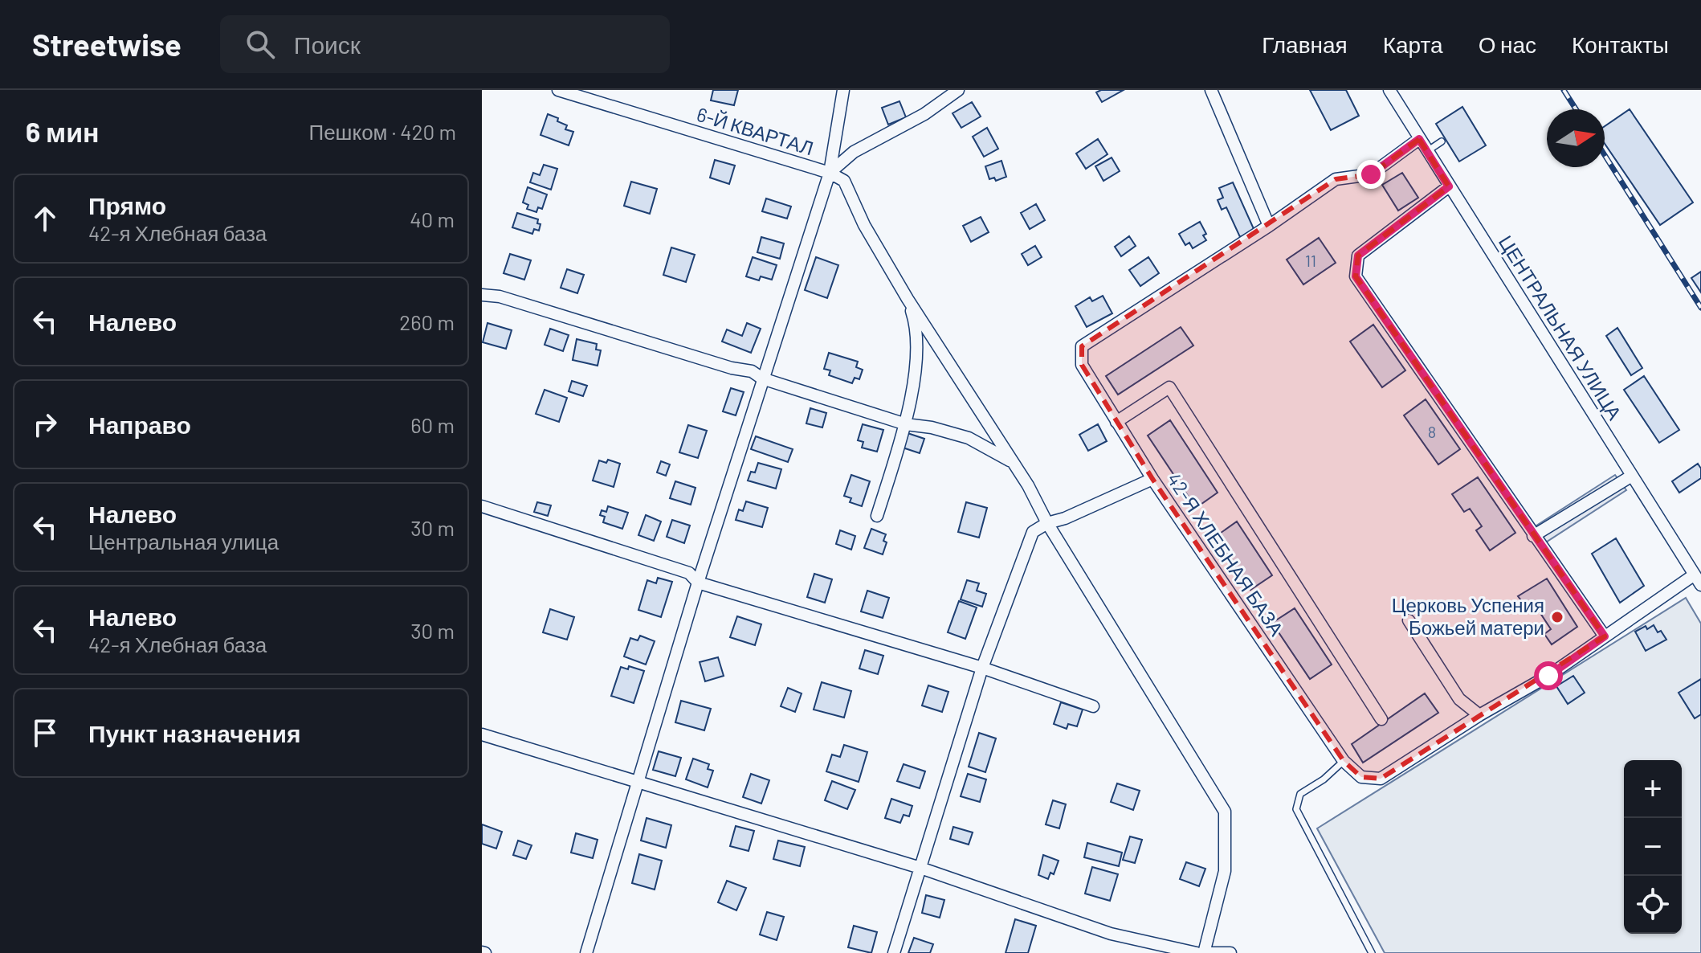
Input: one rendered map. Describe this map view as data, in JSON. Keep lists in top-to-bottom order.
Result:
{
  "streets": {
    "street": ["6-Й КВАРТАЛ", "ЦЕНТРАЛЬНАЯ УЛИЦА", "42-Я ХЛЕБНАЯ БАЗА"]
  },
  "crossings": [
    ["ЦЕНТРАЛЬНАЯ УЛИЦА", "42-Я ХЛЕБНАЯ БАЗА"]
  ],
  "places": ["Церковь Успения Божьей матери"],
  "house_numbers": ["11", "8"],
  "north": "right",
  "page": {
    "header": "Streetwise",
    "search": "Поиск",
    "nav": [
      "Главная",
      "Карта",
      "О нас",
      "Контакты"
    ],
    "heading": ["6 мин", "Пешком · 420 m"],
    "list": [
      ["Прямо", "42-я Хлебная база", "40 m"],
      ["Налево", "260 m"],
      ["Направо", "60 m"],
      ["Налево", "Центральная улица", "30 m"],
      ["Налево", "42-я Хлебная база", "30 m"],
      "Пункт назначения"
    ],
    "map_buttons": ["+", "−"]
  }
}
